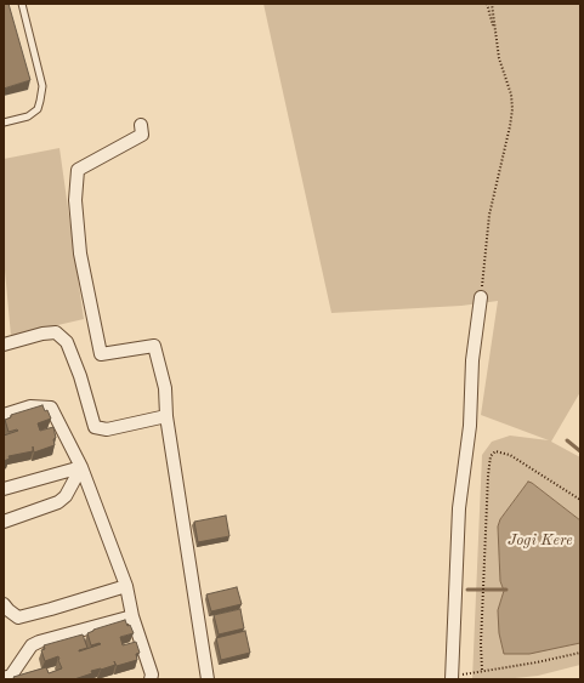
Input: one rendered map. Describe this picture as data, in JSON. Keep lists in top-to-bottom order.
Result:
{
  "water": ["Jogi Kere"]
}
